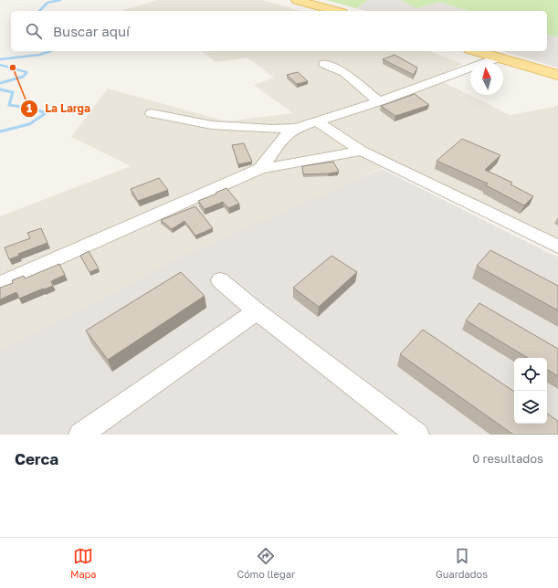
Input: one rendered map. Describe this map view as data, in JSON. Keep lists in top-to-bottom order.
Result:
{
  "places": ["La Larga"],
  "north": "top",
  "page": {
    "search": "Buscar aquí",
    "heading": ["Cerca", "0 resultados"],
    "nav": ["Mapa", "Cómo llegar", "Guardados"]
  }
}
